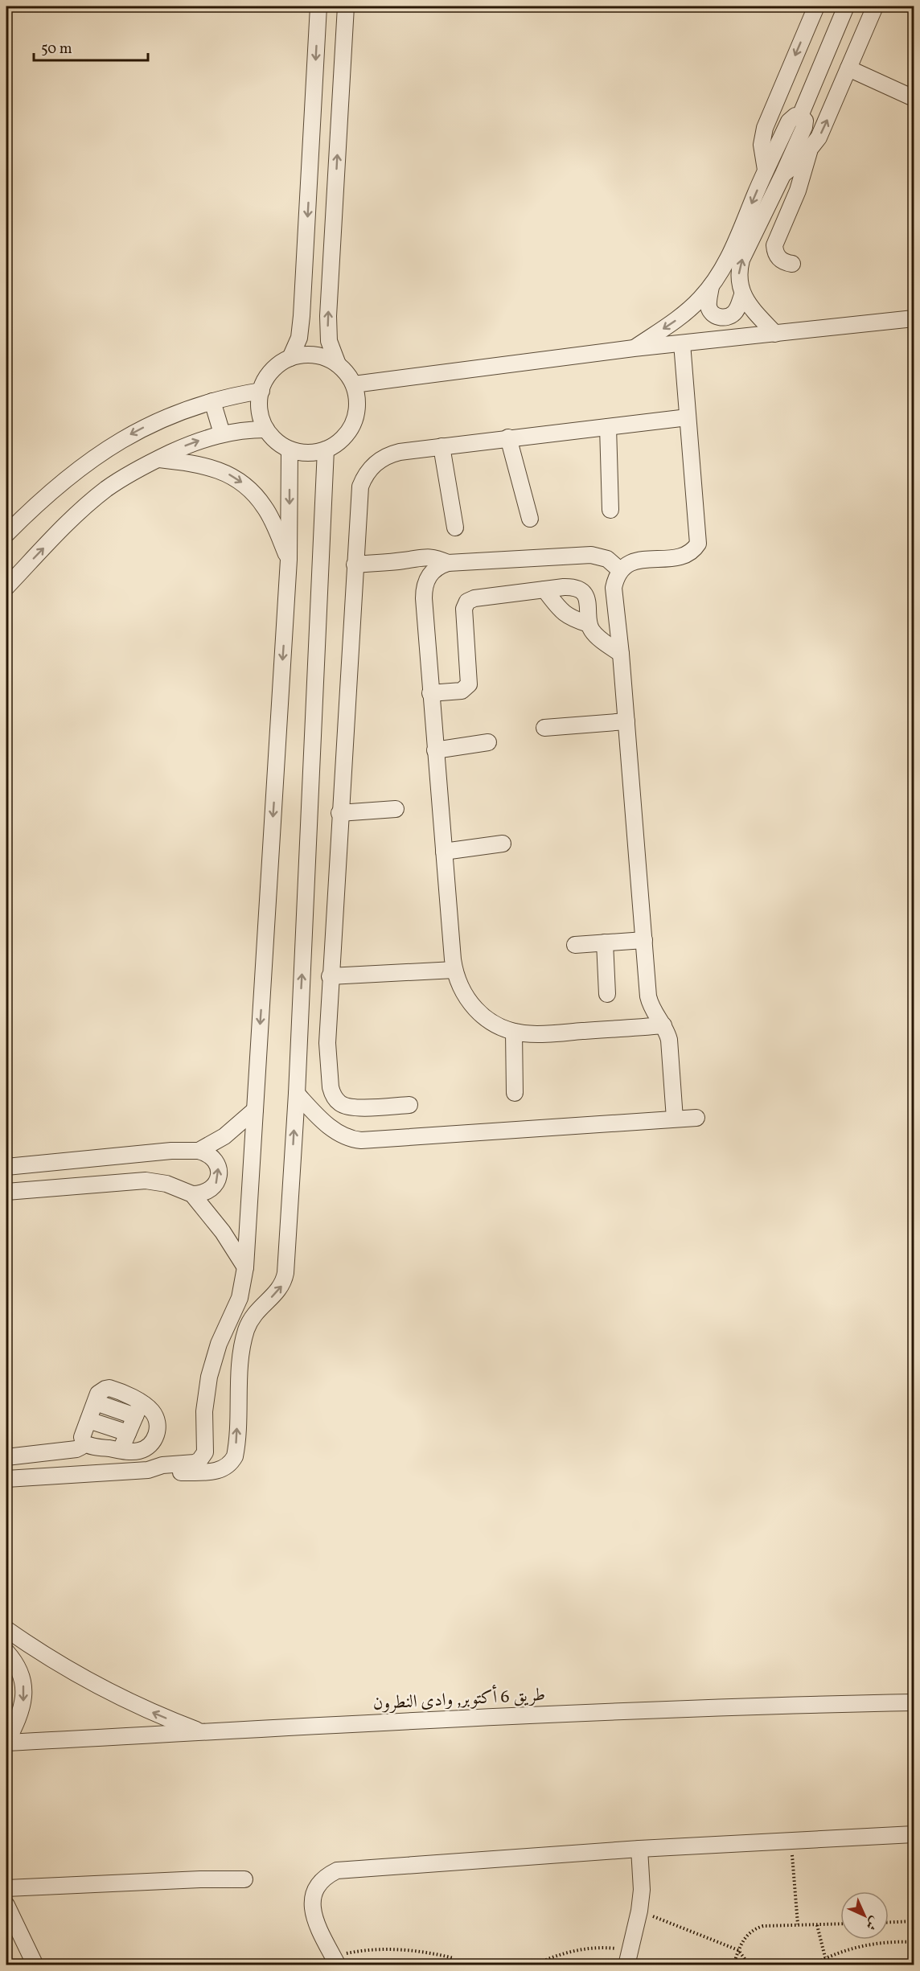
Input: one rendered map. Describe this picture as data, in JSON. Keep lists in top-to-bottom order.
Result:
{
  "streets": {
    "street": ["طريق 6 أكتوبر, وادى النطرون"]
  },
  "scale_bar": "50 m",
  "north": "bottom right"
}
